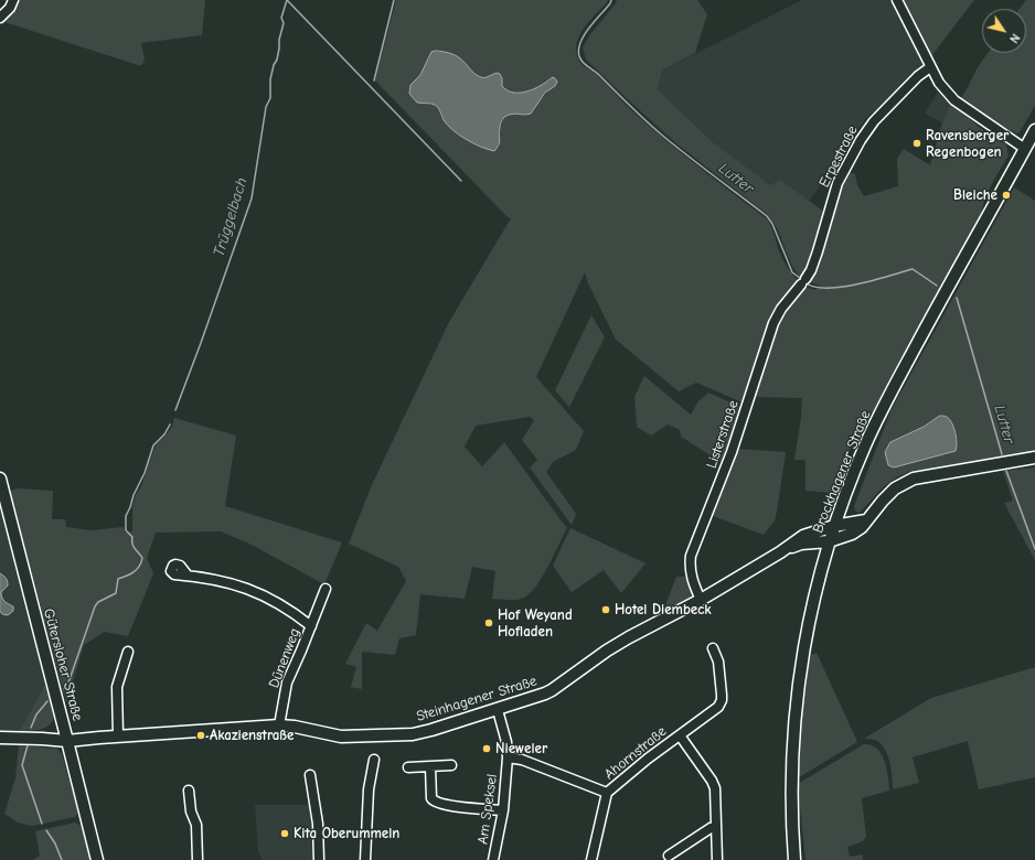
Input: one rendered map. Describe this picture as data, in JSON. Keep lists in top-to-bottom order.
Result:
{
  "streets": {
    "main road": ["Brockhagener Straße", "Gütersloher Straße", "Steinhagener Straße"],
    "street": [
      "Erpestraße",
      "Listerstraße",
      "Dünenweg",
      "Ahornstraße",
      "Am Speksel"
    ]
  },
  "crossings": [
    ["Erpestraße", "Listerstraße"],
    ["Listerstraße", "Steinhagener Straße"],
    ["Brockhagener Straße", "Steinhagener Straße"],
    ["Dünenweg", "Steinhagener Straße"],
    ["Gütersloher Straße", "Steinhagener Straße"],
    ["Steinhagener Straße", "Am Speksel"],
    ["Ahornstraße", "Am Speksel"]
  ],
  "water": ["Lutter", "Trüggelbach"],
  "places": [
    "Ravensberger Regenbogen",
    "Bleiche",
    "Hotel Diembeck",
    "Hof Weyand Hofladen",
    "Akazienstraße",
    "Nieweler",
    "Kita Oberummeln"
  ],
  "north": "bottom right"
}
